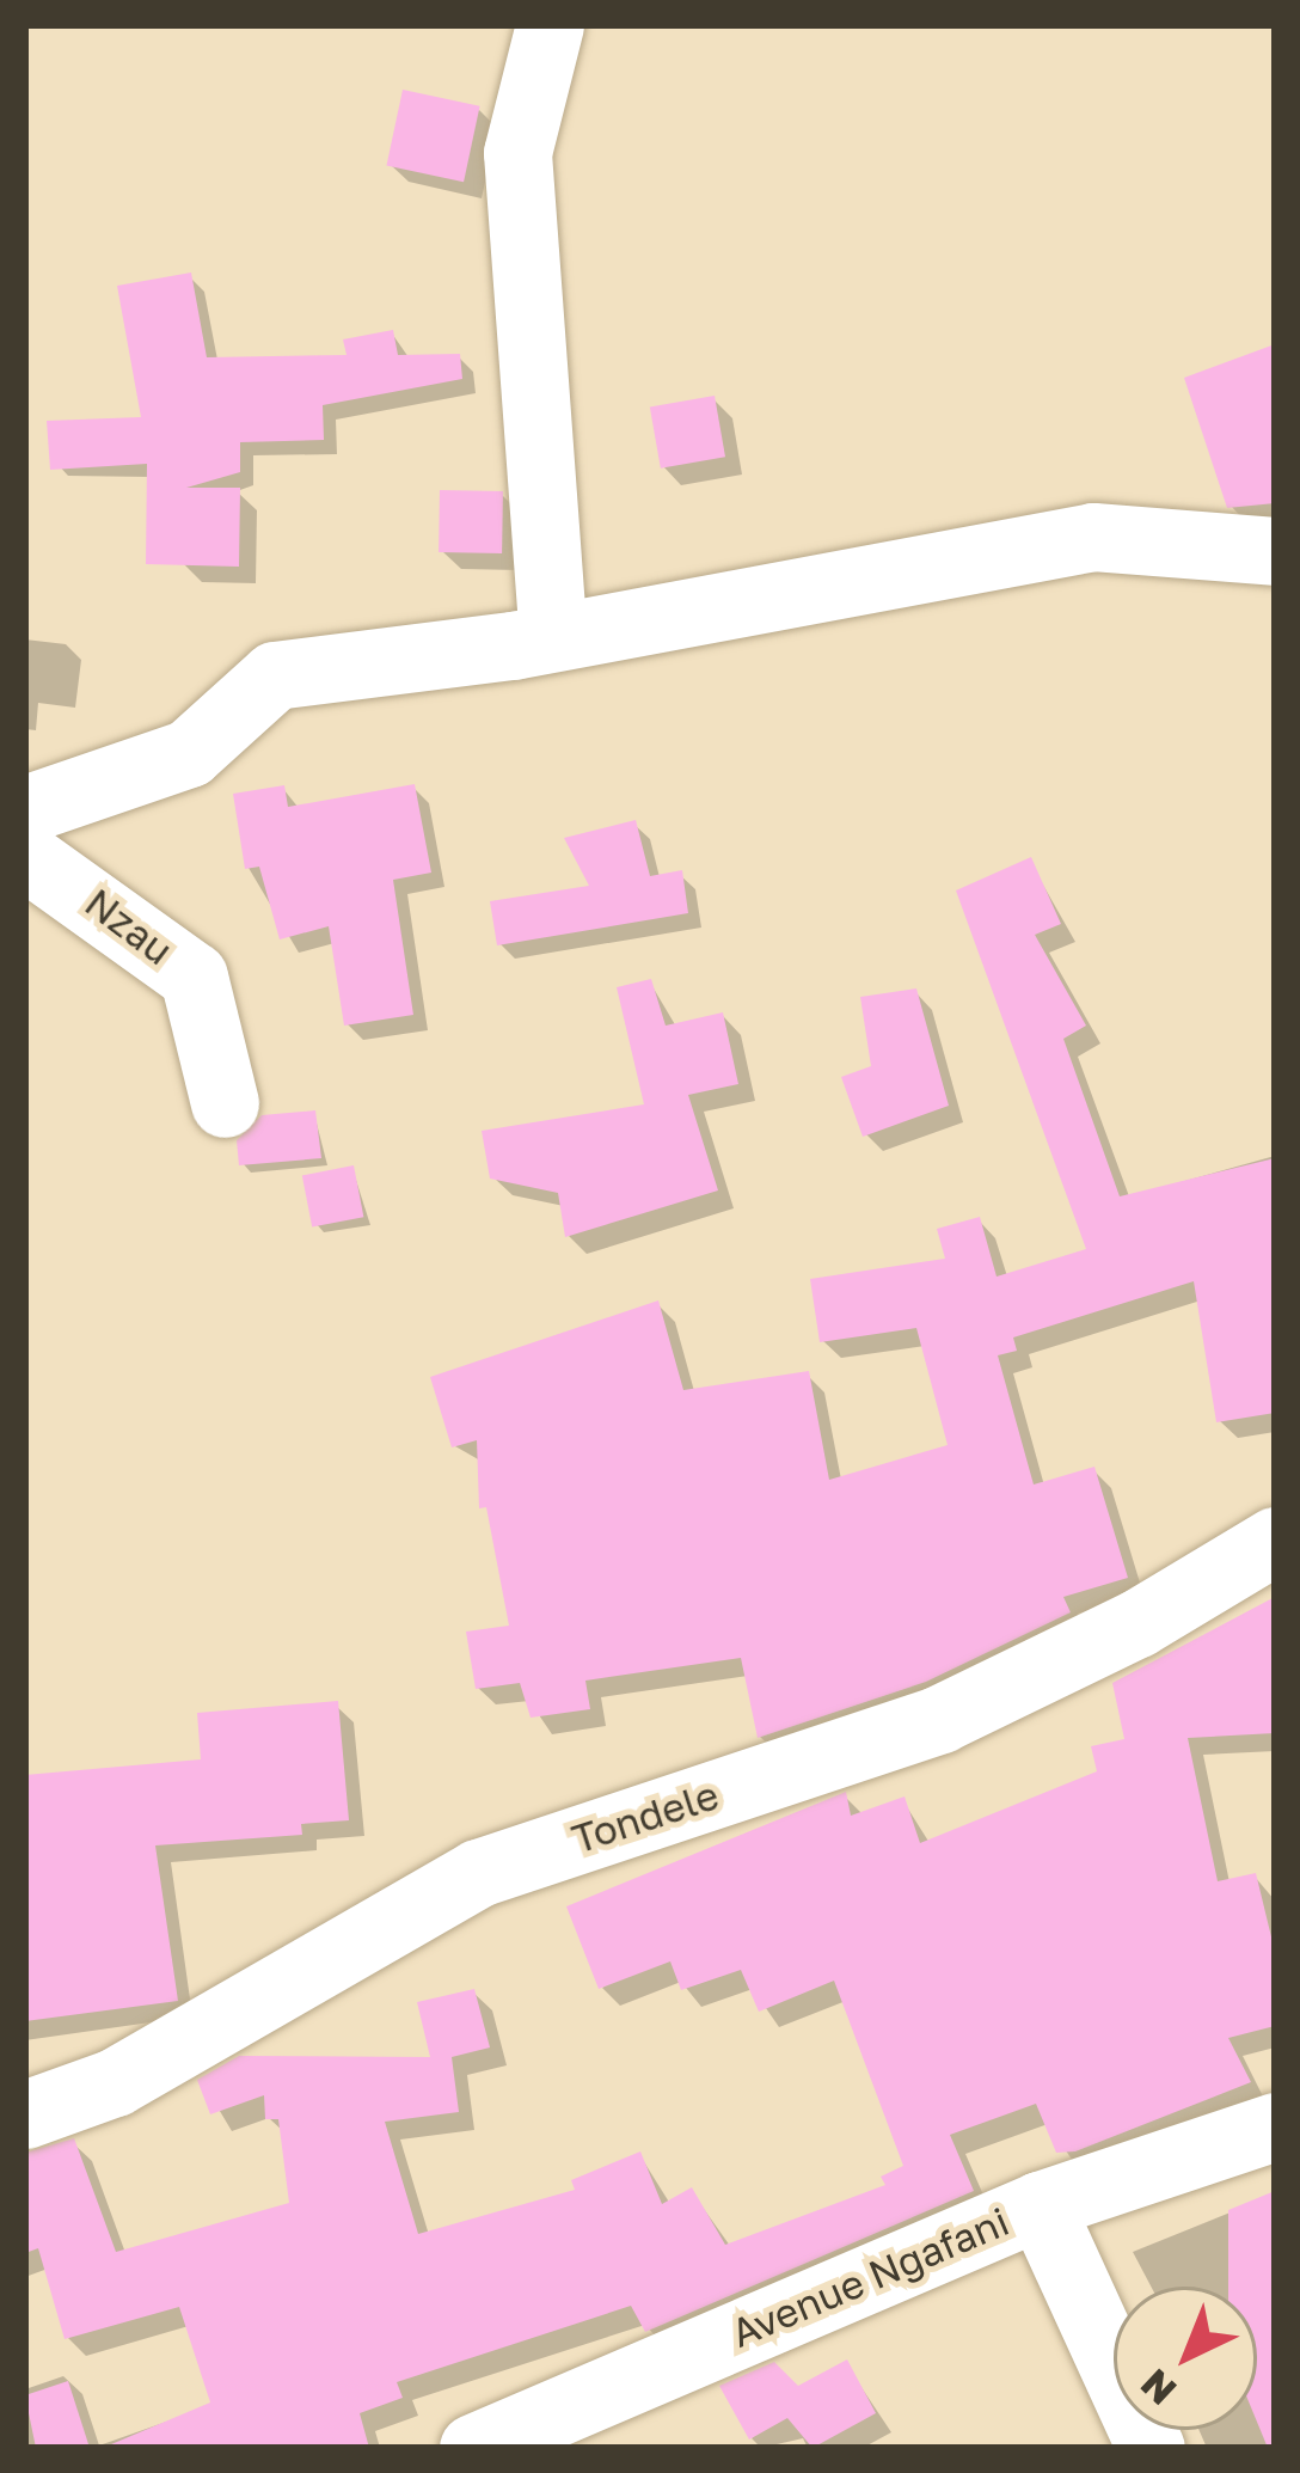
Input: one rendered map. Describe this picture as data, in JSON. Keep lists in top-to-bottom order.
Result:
{
  "streets": {
    "street": ["Nzau", "Tondele", "Avenue Ngafani"]
  },
  "north": "bottom left"
}
